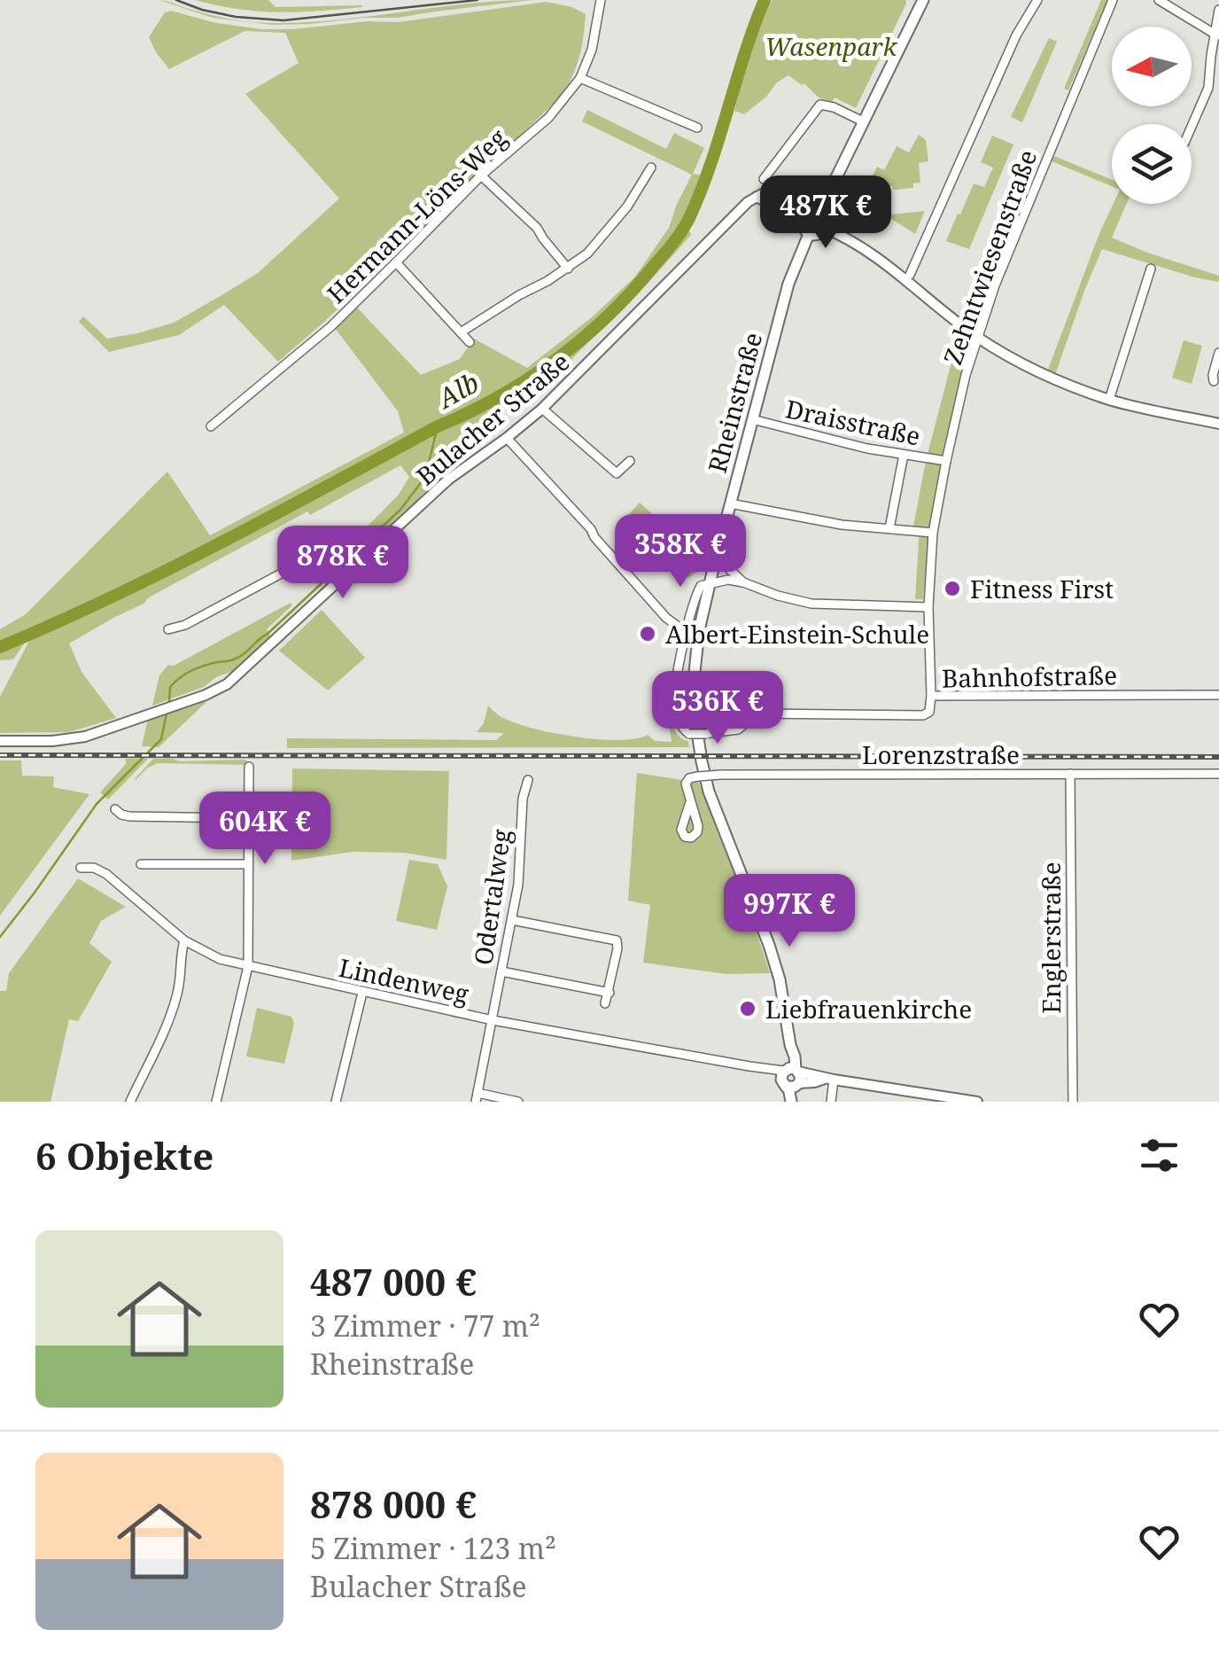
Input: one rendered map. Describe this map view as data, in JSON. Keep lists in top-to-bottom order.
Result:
{
  "streets": {
    "main road": ["Rheinstraße"],
    "street": [
      "Hermann-Löns-Weg",
      "Zehntwiesenstraße",
      "Bulacher Straße",
      "Draisstraße",
      "Bahnhofstraße",
      "Lorenzstraße",
      "Odertalweg",
      "Englerstraße",
      "Lindenweg"
    ]
  },
  "crossings": [
    ["Zehntwiesenstraße", "Draisstraße"],
    ["Zehntwiesenstraße", "Bahnhofstraße"],
    ["Rheinstraße", "Bulacher Straße"],
    ["Rheinstraße", "Draisstraße"],
    ["Rheinstraße", "Bahnhofstraße"],
    ["Rheinstraße", "Lindenweg"],
    ["Lorenzstraße", "Englerstraße"],
    ["Odertalweg", "Lindenweg"]
  ],
  "water": ["Alb"],
  "parks": ["Wasenpark"],
  "places": ["Fitness First", "Albert-Einstein-Schule", "Liebfrauenkirche"],
  "north": "left",
  "page": {
    "price": [
      "487K €",
      "358K €",
      "878K €",
      "536K €",
      "604K €",
      "997K €"
    ],
    "heading": "6 Objekte",
    "list": [
      {
        "name": "487 000 €",
        "note": "3 Zimmer · 77 m² · Rheinstraße"
      },
      {
        "name": "878 000 €",
        "note": "5 Zimmer · 123 m² · Bulacher Straße"
      }
    ]
  }
}
